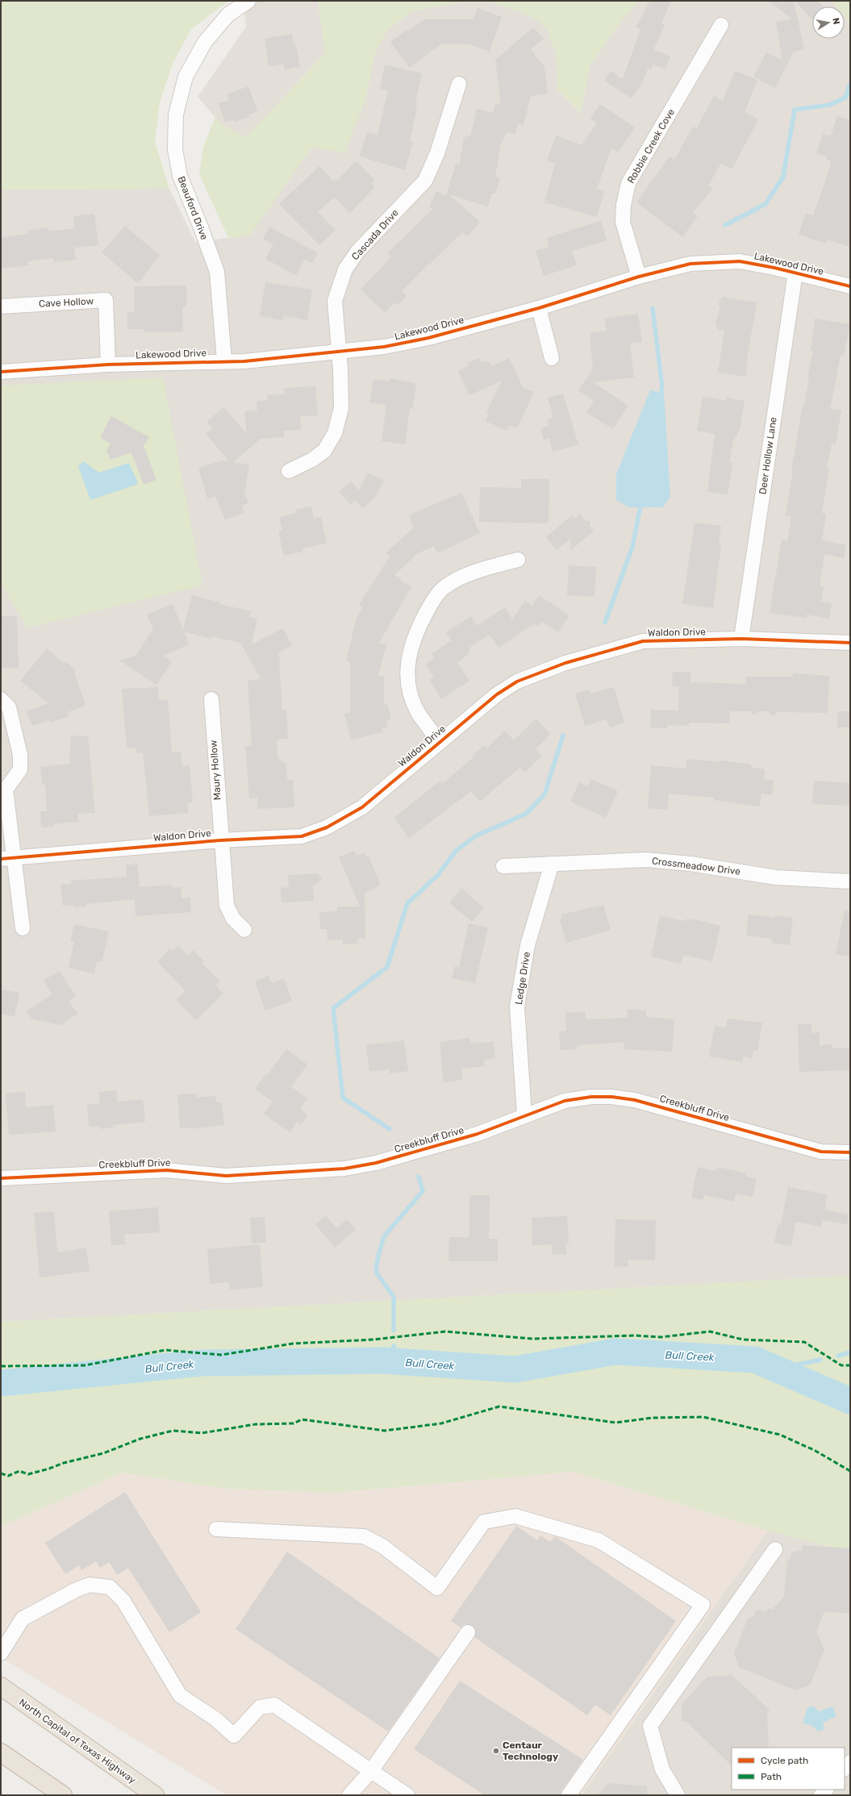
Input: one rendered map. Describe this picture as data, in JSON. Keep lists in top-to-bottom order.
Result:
{
  "streets": {
    "highway": ["North Capital of Texas Highway"],
    "street": [
      "Robbie Creek Cove",
      "Beauford Drive",
      "Cascada Drive",
      "Lakewood Drive",
      "Cave Hollow",
      "Deer Hollow Lane",
      "Waldon Drive",
      "Maury Hollow",
      "Crossmeadow Drive",
      "Ledge Drive",
      "Creekbluff Drive"
    ]
  },
  "crossings": [
    ["Robbie Creek Cove", "Lakewood Drive"],
    ["Beauford Drive", "Lakewood Drive"],
    ["Cascada Drive", "Lakewood Drive"],
    ["Lakewood Drive", "Cave Hollow"],
    ["Lakewood Drive", "Deer Hollow Lane"],
    ["Deer Hollow Lane", "Waldon Drive"],
    ["Waldon Drive", "Maury Hollow"],
    ["Crossmeadow Drive", "Ledge Drive"],
    ["Ledge Drive", "Creekbluff Drive"]
  ],
  "water": ["Bull Creek"],
  "places": ["Centaur Technology"],
  "legend": ["Cycle path", "Path"],
  "north": "right"
}
